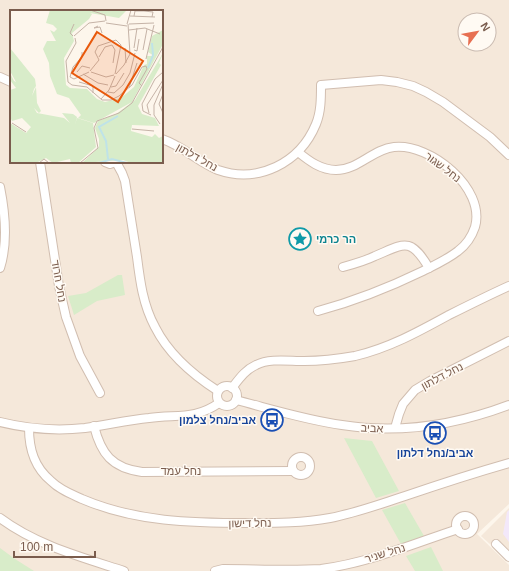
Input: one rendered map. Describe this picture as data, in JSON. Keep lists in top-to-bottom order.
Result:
{
  "streets": {
    "street": [
      "נחל דלתון",
      "נחל שגור",
      "נחל חרוד",
      "אביב",
      "נחל עמד",
      "נחל דישון",
      "נחל שניר"
    ]
  },
  "crossings": [
    ["נחל דלתון", "נחל שגור"],
    ["נחל דלתון", "אביב"]
  ],
  "places": {
    "place": ["הר כרמי"],
    "bus stop": ["אביב/נחל צלמון", "אביב/נחל דלתון"]
  },
  "scale_bar": "100 m",
  "north": "top right"
}
